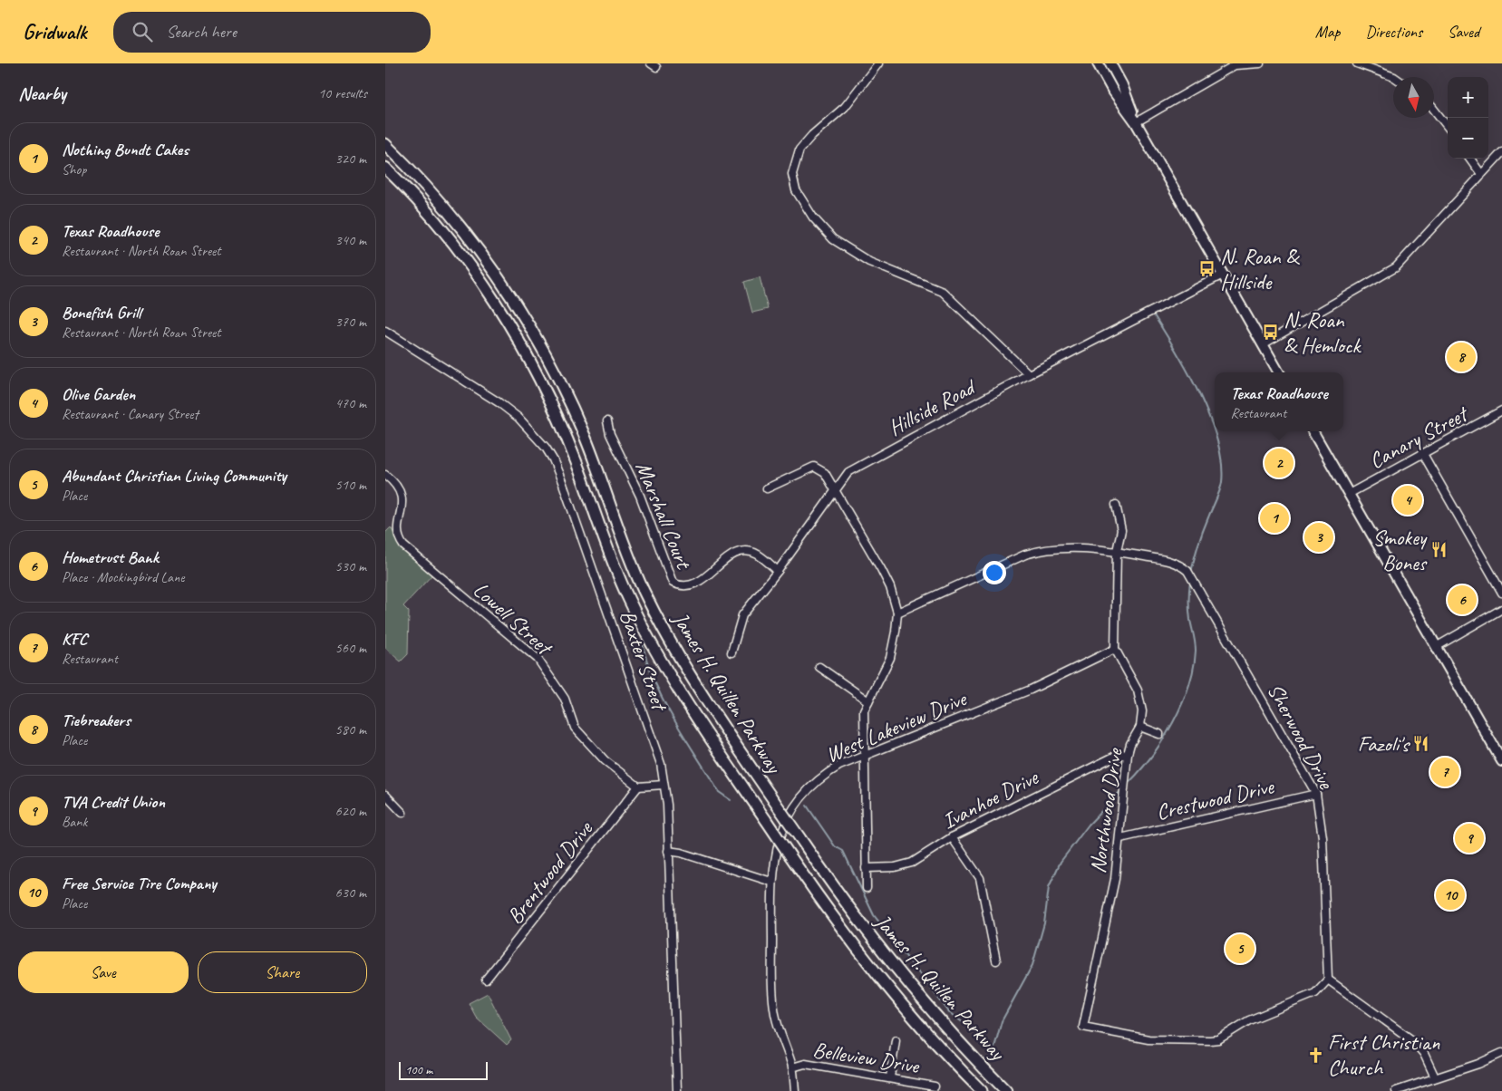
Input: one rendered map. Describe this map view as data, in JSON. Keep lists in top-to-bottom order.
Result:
{
  "streets": {
    "highway": ["James H. Quillen Parkway"],
    "street": [
      "Hillside Road",
      "Canary Street",
      "Marshall Court",
      "Lowell Street",
      "Baxter Street",
      "West Lakeview Drive",
      "Sherwood Drive",
      "Ivanhoe Drive",
      "Crestwood Drive",
      "Northwood Drive",
      "Brentwood Drive",
      "Belleview Drive"
    ]
  },
  "crossings": [
    ["Hillside Road", "Marshall Court"],
    ["Lowell Street", "Brentwood Drive"],
    ["West Lakeview Drive", "Northwood Drive"],
    ["West Lakeview Drive", "Belleview Drive"],
    ["Sherwood Drive", "Crestwood Drive"],
    ["Sherwood Drive", "Northwood Drive"],
    ["Ivanhoe Drive", "Northwood Drive"],
    ["Crestwood Drive", "Northwood Drive"]
  ],
  "places": {
    "bus stop": ["N. Roan & Hillside", "N. Roan & Hemlock"],
    "restaurant": ["Smokey Bones", "Fazoli's"],
    "church": ["First Christian Church"]
  },
  "scale_bar": "100 m",
  "north": "bottom",
  "page": {
    "header": "Gridwalk",
    "search": "Search here",
    "nav": ["Map", "Directions", "Saved"],
    "heading": ["Nearby", "10 results"],
    "map_buttons": ["+", "−"],
    "list": [
      {
        "mark": "1",
        "name": "Nothing Bundt Cakes",
        "note": "Shop",
        "value": "320 m"
      },
      {
        "mark": "2",
        "name": "Texas Roadhouse",
        "note": "Restaurant · North Roan Street",
        "value": "340 m"
      },
      {
        "mark": "3",
        "name": "Bonefish Grill",
        "note": "Restaurant · North Roan Street",
        "value": "370 m"
      },
      {
        "mark": "4",
        "name": "Olive Garden",
        "note": "Restaurant · Canary Street",
        "value": "470 m"
      },
      {
        "mark": "5",
        "name": "Abundant Christian Living Community",
        "note": "Place",
        "value": "510 m"
      },
      {
        "mark": "6",
        "name": "Hometrust Bank",
        "note": "Place · Mockingbird Lane",
        "value": "530 m"
      },
      {
        "mark": "7",
        "name": "KFC",
        "note": "Restaurant",
        "value": "560 m"
      },
      {
        "mark": "8",
        "name": "Tiebreakers",
        "note": "Place",
        "value": "580 m"
      },
      {
        "mark": "9",
        "name": "TVA Credit Union",
        "note": "Bank",
        "value": "620 m"
      },
      {
        "mark": "10",
        "name": "Free Service Tire Company",
        "note": "Place",
        "value": "630 m"
      }
    ],
    "pins": [
      "8",
      "2",
      "4",
      "1",
      "3",
      "6",
      "7",
      "9",
      "10",
      "5"
    ],
    "popup": ["Texas Roadhouse", "Restaurant"],
    "buttons": ["Save", "Share"],
    "scale": "100 m"
  }
}
